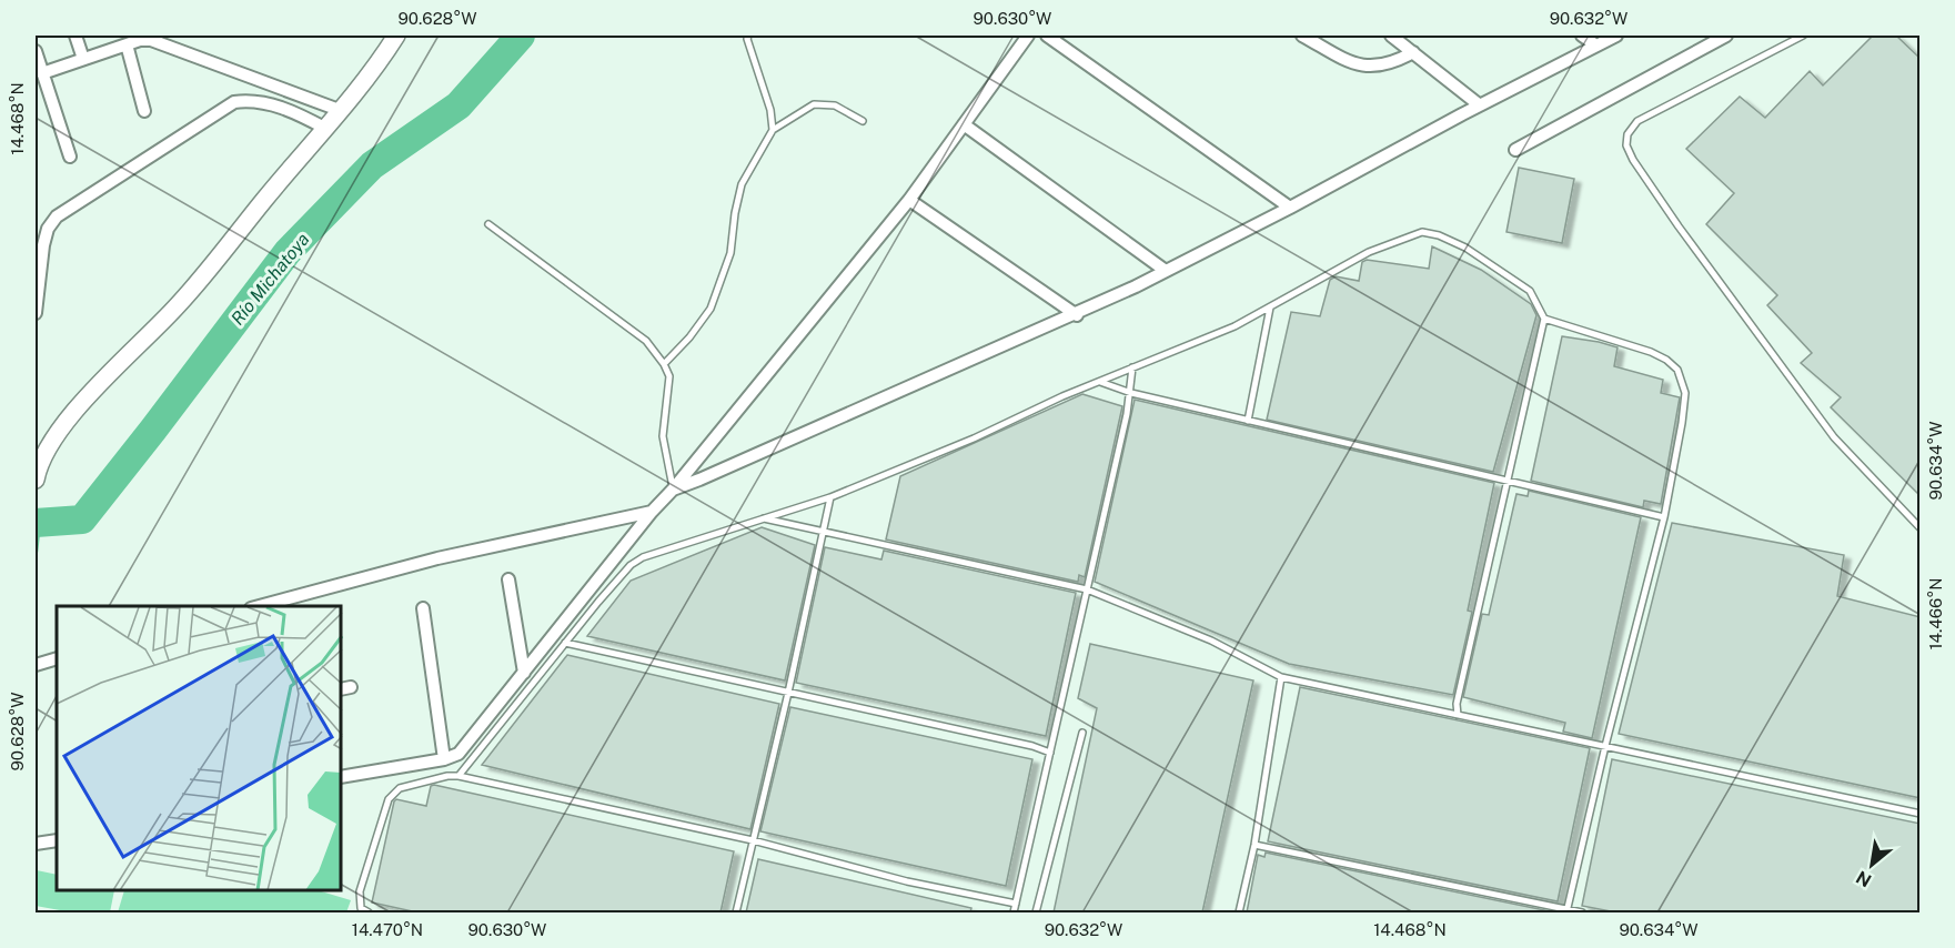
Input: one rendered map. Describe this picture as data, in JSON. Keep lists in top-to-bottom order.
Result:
{
  "water": ["Río Michatoya"],
  "north": "bottom left",
  "coordinates": [
    "90.628°W",
    "90.630°W",
    "90.632°W",
    "14.468°N",
    "90.634°W",
    "14.466°N",
    "14.470°N"
  ]
}
